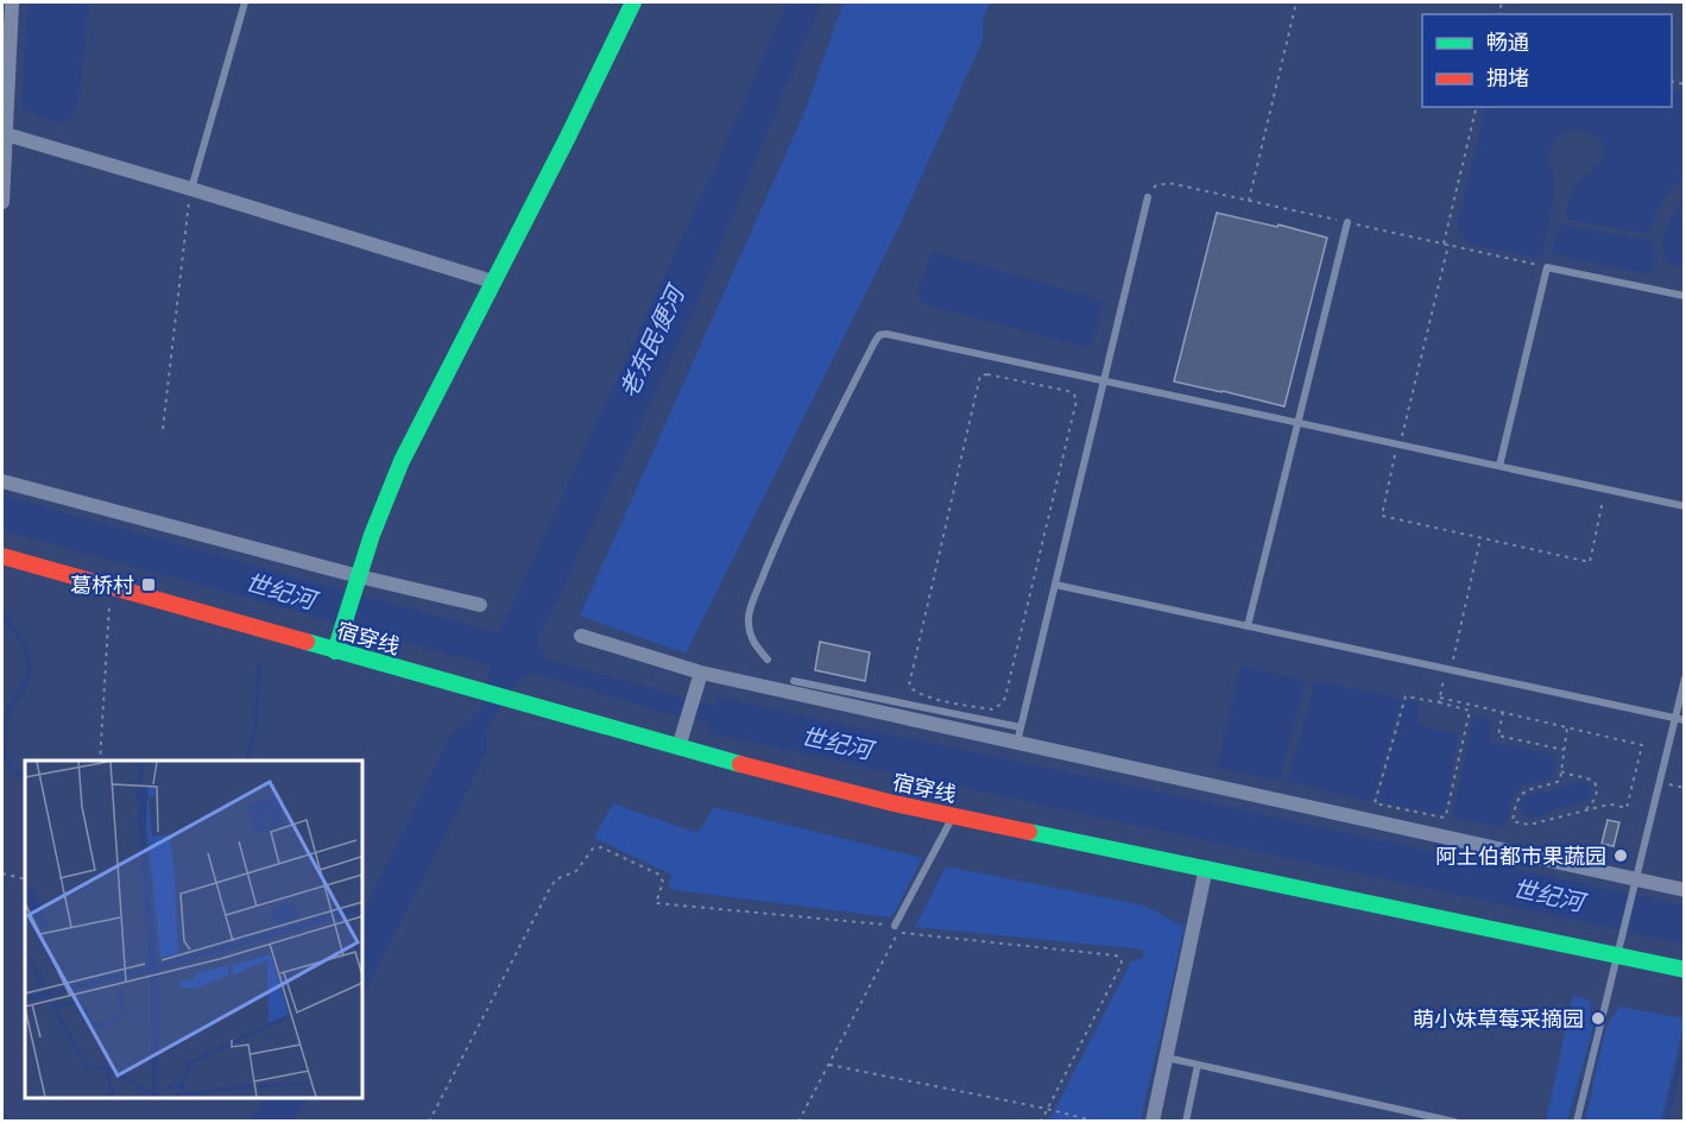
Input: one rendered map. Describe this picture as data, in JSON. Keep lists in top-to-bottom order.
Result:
{
  "streets": {
    "main road": ["宿穿线"]
  },
  "water": ["老东民便河", "世纪河"],
  "places": {
    "transit": ["葛桥村"],
    "other": ["阿土伯都市果蔬园", "萌小妹草莓采摘园"]
  },
  "legend": ["畅通", "拥堵"]
}
